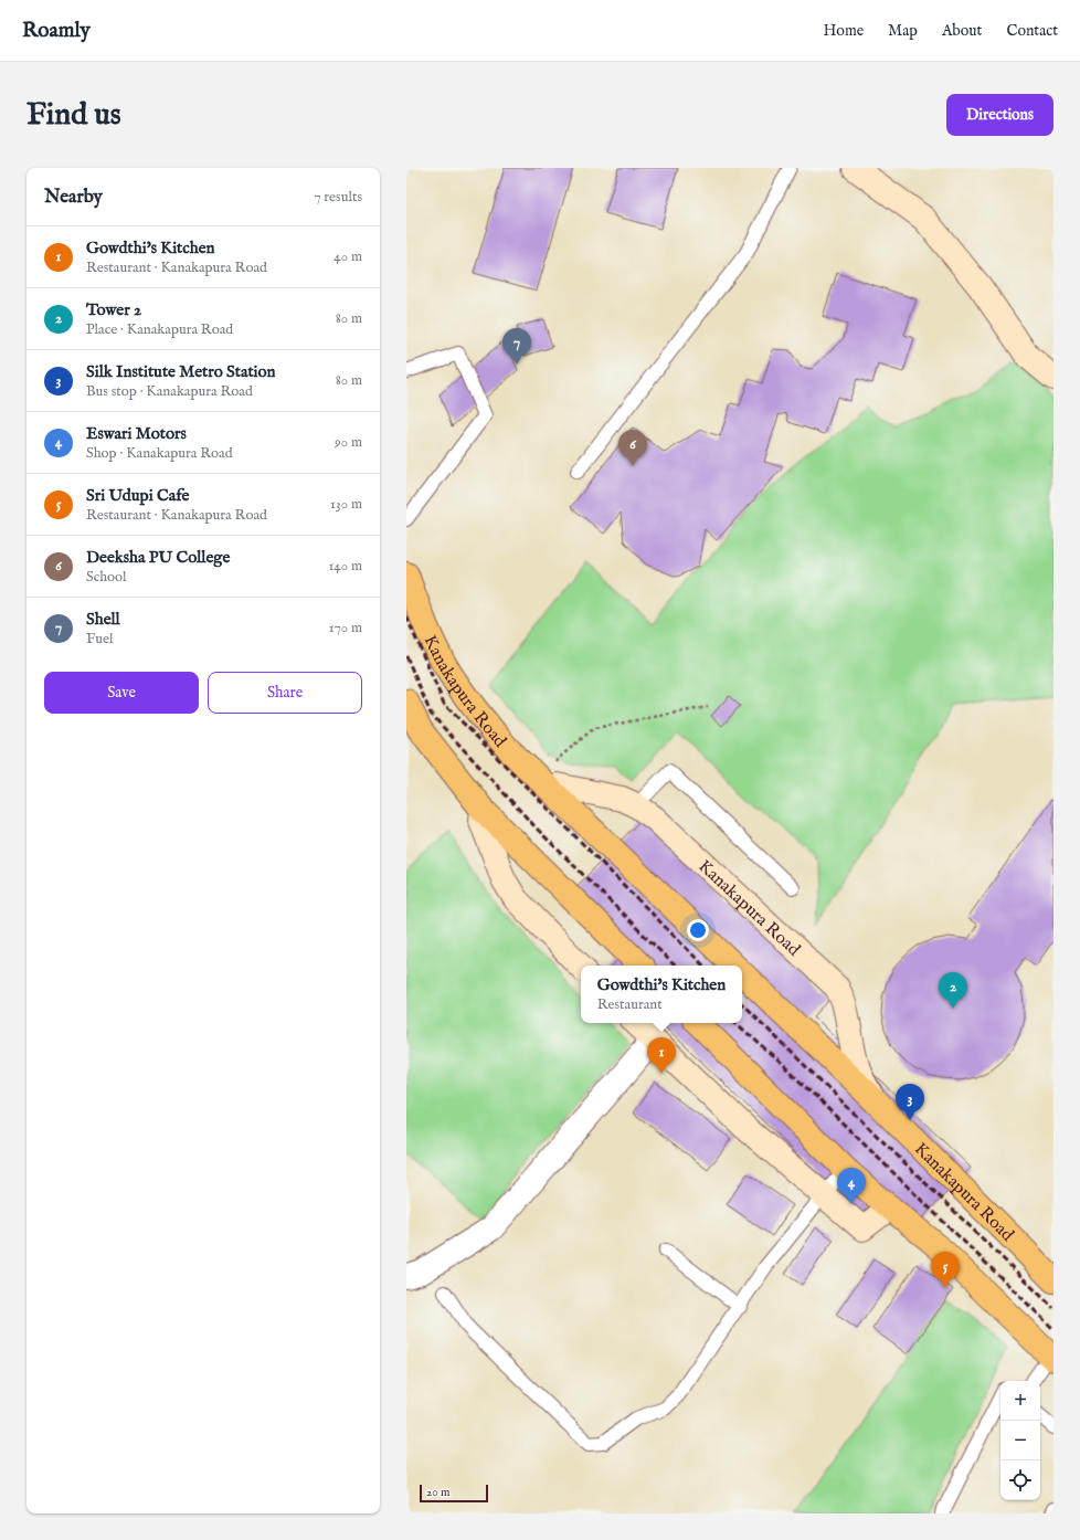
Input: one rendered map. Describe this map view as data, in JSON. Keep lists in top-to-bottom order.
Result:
{
  "streets": {
    "highway": ["Kanakapura Road"]
  },
  "scale_bar": "20 m",
  "page": {
    "header": "Roamly",
    "nav": [
      "Home",
      "Map",
      "About",
      "Contact"
    ],
    "buttons": [
      "Directions",
      ["Save", "Share"]
    ],
    "title": "Find us",
    "heading": ["Nearby", "7 results"],
    "list": [
      {
        "mark": "1",
        "name": "Gowdthi's Kitchen",
        "note": "Restaurant · Kanakapura Road",
        "value": "40 m"
      },
      {
        "mark": "2",
        "name": "Tower 2",
        "note": "Place · Kanakapura Road",
        "value": "80 m"
      },
      {
        "mark": "3",
        "name": "Silk Institute Metro Station",
        "note": "Bus stop · Kanakapura Road",
        "value": "80 m"
      },
      {
        "mark": "4",
        "name": "Eswari Motors",
        "note": "Shop · Kanakapura Road",
        "value": "90 m"
      },
      {
        "mark": "5",
        "name": "Sri Udupi Cafe",
        "note": "Restaurant · Kanakapura Road",
        "value": "130 m"
      },
      {
        "mark": "6",
        "name": "Deeksha PU College",
        "note": "School",
        "value": "140 m"
      },
      {
        "mark": "7",
        "name": "Shell",
        "note": "Fuel",
        "value": "170 m"
      }
    ],
    "pins": [
      "7",
      "6",
      "2",
      "1",
      "3",
      "4",
      "5"
    ],
    "popup": ["Gowdthi's Kitchen", "Restaurant"],
    "map_buttons": ["+", "−"],
    "scale": "20 m"
  }
}
